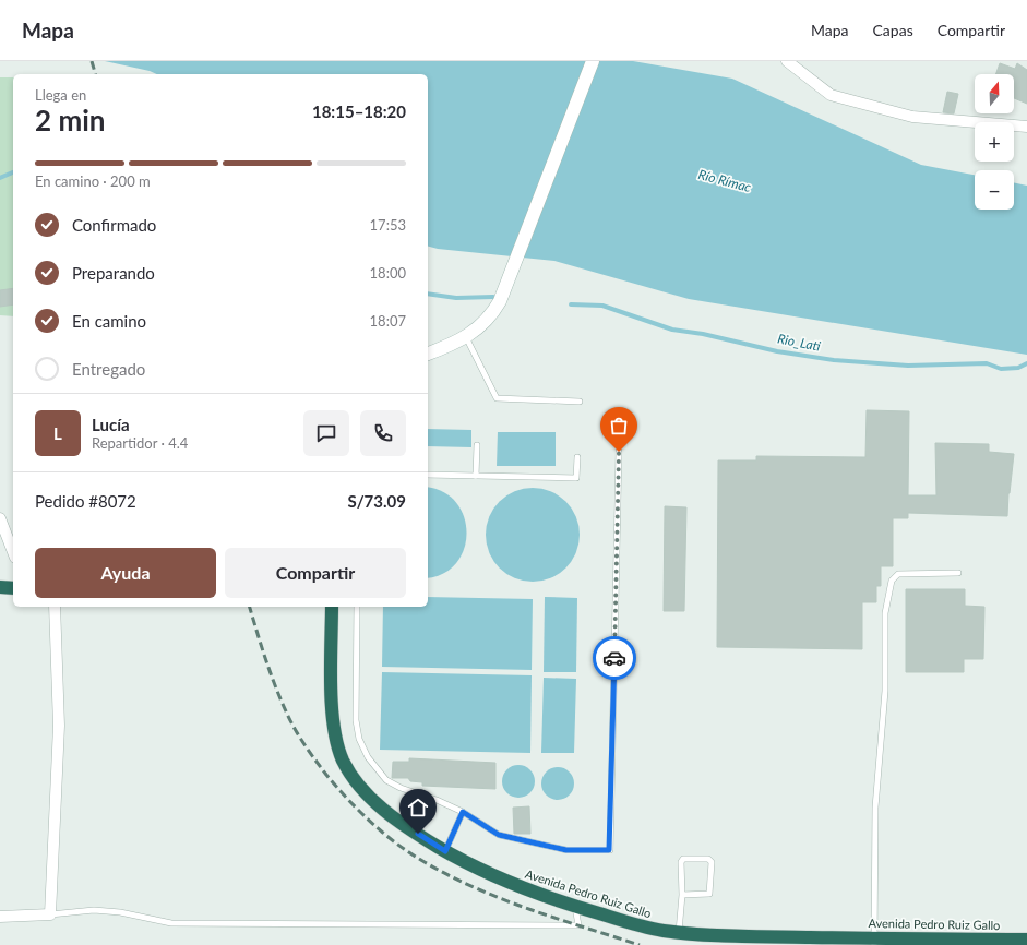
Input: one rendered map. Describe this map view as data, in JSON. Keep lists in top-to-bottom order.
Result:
{
  "streets": {
    "highway": ["Avenida Pedro Ruiz Gallo"]
  },
  "water": ["Río Rímac", "Rio_Lati"],
  "north": "top",
  "page": {
    "header": "Mapa",
    "nav": ["Mapa", "Capas", "Compartir"],
    "map_buttons": ["+", "−"],
    "heading": ["2 min", "Llega en", "18:15–18:20"],
    "panel": [
      "Lucía",
      "Repartidor · 4.4",
      "Pedido #8072",
      "S/73.09"
    ],
    "bar": "En camino · 200 m",
    "list": [
      ["Confirmado", "17:53"],
      ["Preparando", "18:00"],
      ["En camino", "18:07"],
      "Entregado"
    ],
    "round": "L",
    "buttons": ["Ayuda", "Compartir"]
  }
}
